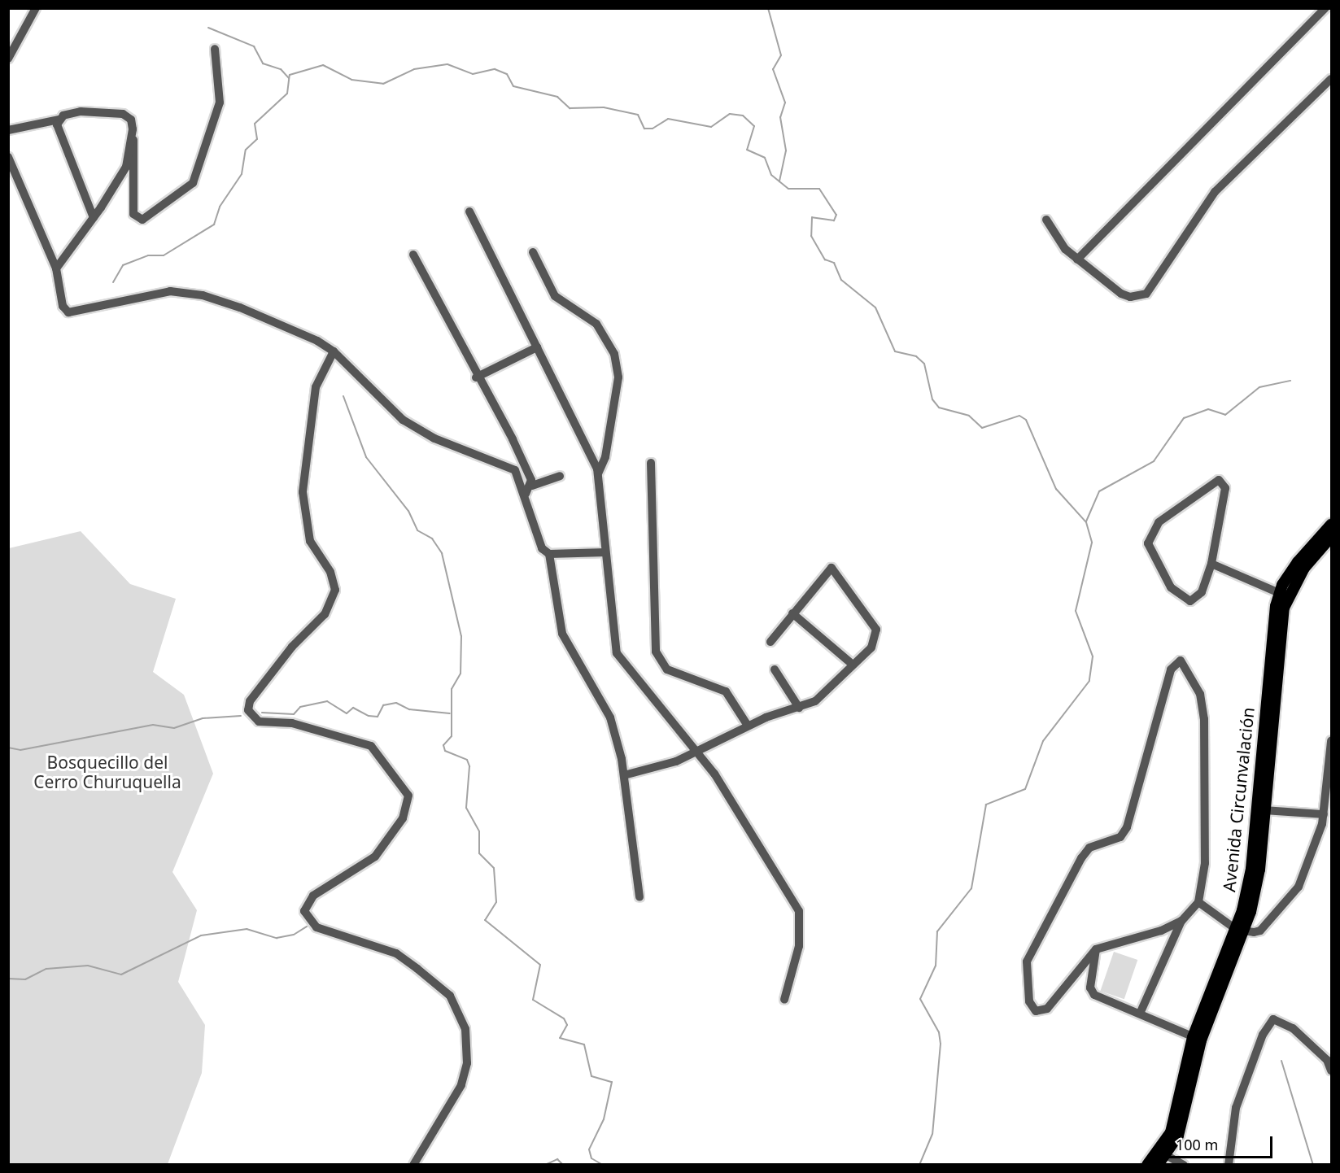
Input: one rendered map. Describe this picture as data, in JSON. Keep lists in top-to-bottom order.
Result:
{
  "streets": {
    "main road": ["Avenida Circunvalación"]
  },
  "parks": ["Bosquecillo del Cerro Churuquella"],
  "scale_bar": "100 m"
}
